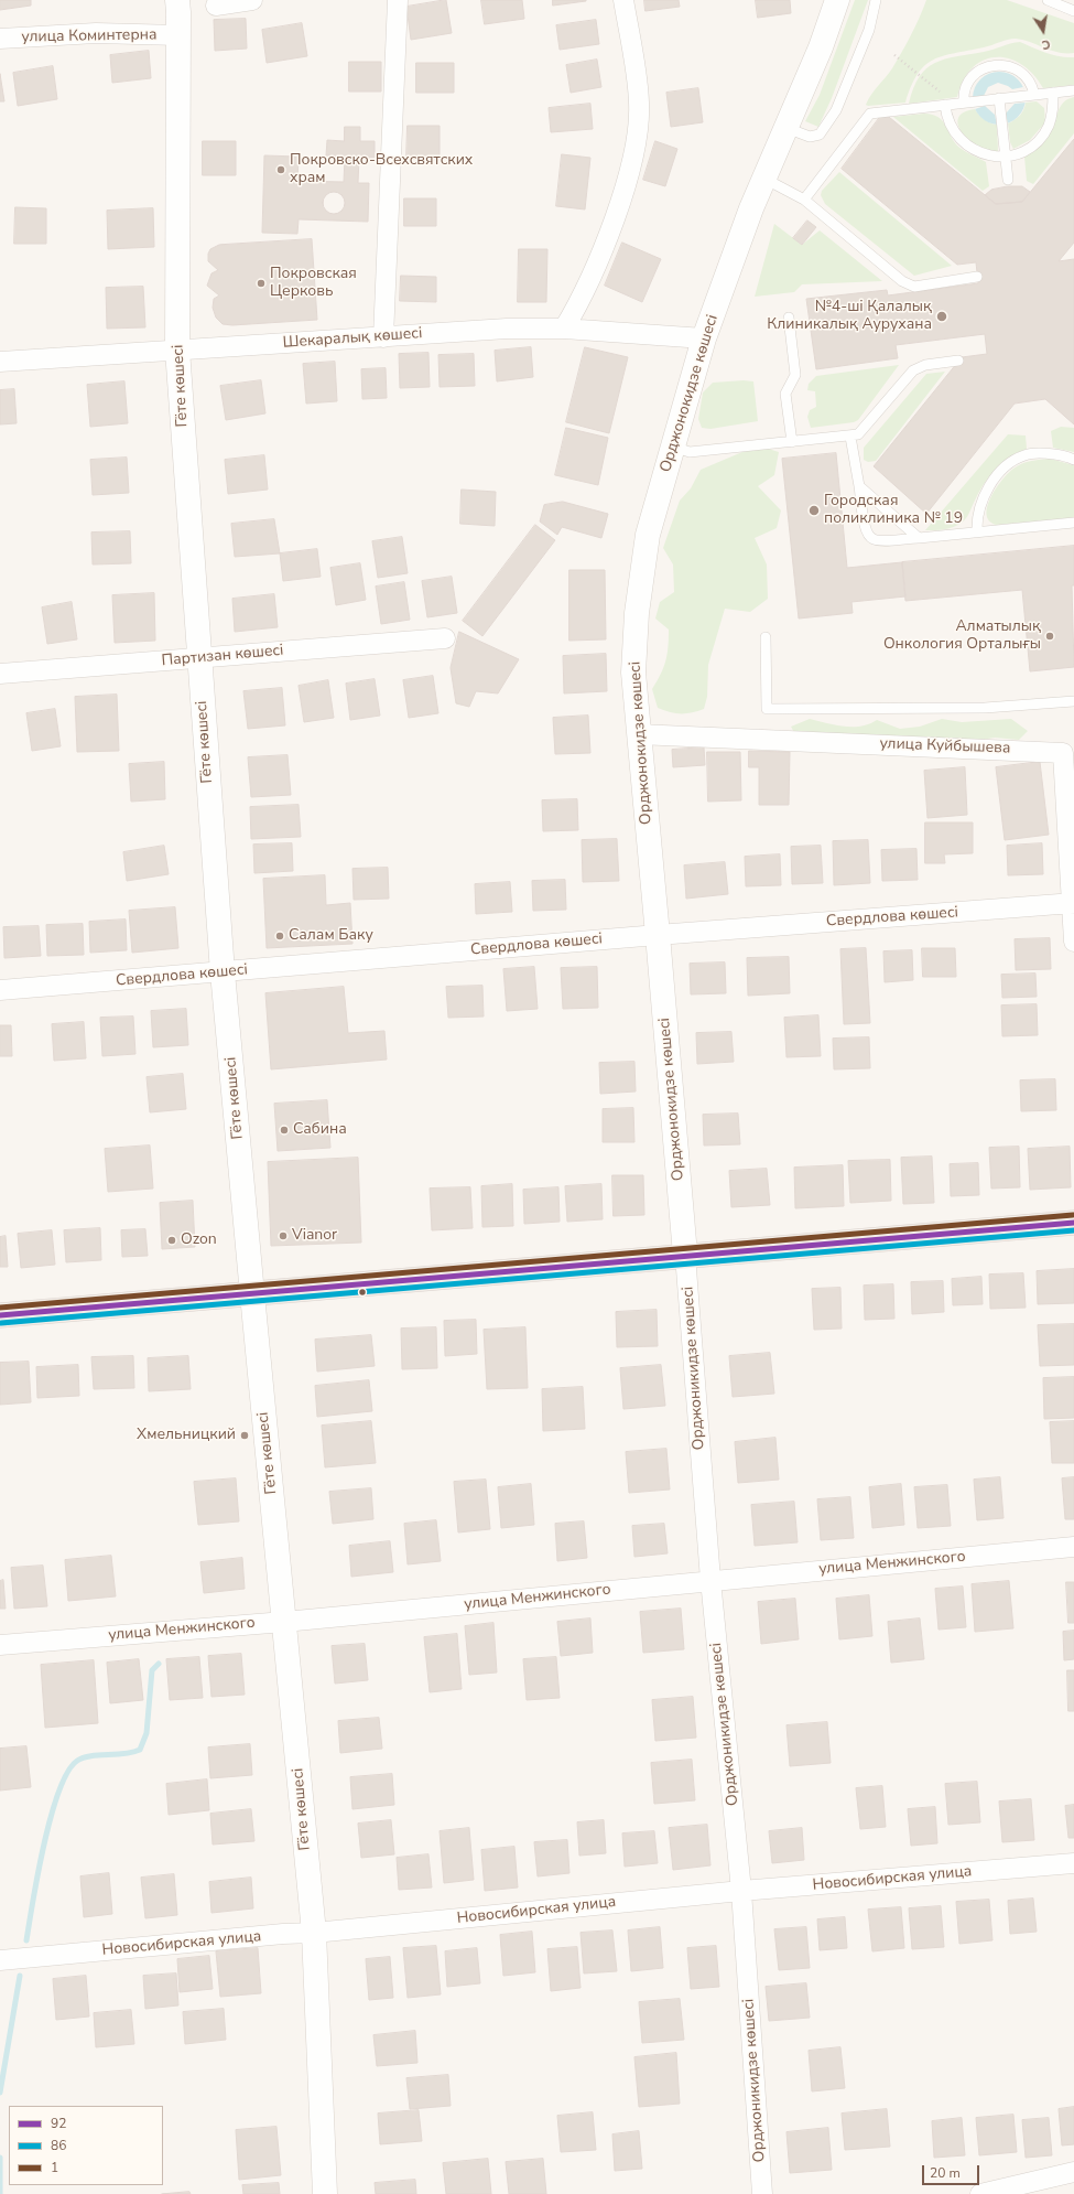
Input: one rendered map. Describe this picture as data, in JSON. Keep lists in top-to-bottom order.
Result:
{
  "streets": {
    "main road": ["Гёте көшесі", "Орджонокидзе көшесі"],
    "street": [
      "улица Коминтерна",
      "Шекаралық көшесі",
      "Партизан көшесі",
      "улица Куйбышева",
      "Свердлова көшесі",
      "Орджоникидзе көшесі",
      "улица Менжинского",
      "Новосибирская улица"
    ]
  },
  "crossings": [
    ["улица Коминтерна", "Гёте көшесі"],
    ["Шекаралық көшесі", "Гёте көшесі"],
    ["Шекаралық көшесі", "Орджонокидзе көшесі"],
    ["Гёте көшесі", "Партизан көшесі"],
    ["Гёте көшесі", "Свердлова көшесі"],
    ["Гёте көшесі", "улица Менжинского"],
    ["Гёте көшесі", "Новосибирская улица"],
    ["Орджонокидзе көшесі", "улица Куйбышева"],
    ["Орджонокидзе көшесі", "Свердлова көшесі"],
    ["Орджонокидзе көшесі", "Орджоникидзе көшесі"],
    ["улица Куйбышева", "Свердлова көшесі"],
    ["Орджоникидзе көшесі", "улица Менжинского"],
    ["Орджоникидзе көшесі", "Новосибирская улица"]
  ],
  "places": [
    "Покровско-Всехсвятских храм",
    "Покровская Церковь",
    "№4-ші Қалалық Клиникалық Аурухана",
    "Городская поликлиника № 19",
    "Алматылық Онкология Орталығы",
    "Салам Баку",
    "Сабина",
    "Vianor",
    "Ozon",
    "Хмельницкий"
  ],
  "lines": ["transit line 1", "transit line 92", "transit line 86"],
  "legend": ["92", "86", "1"],
  "scale_bar": "20 m",
  "north": "bottom"
}
